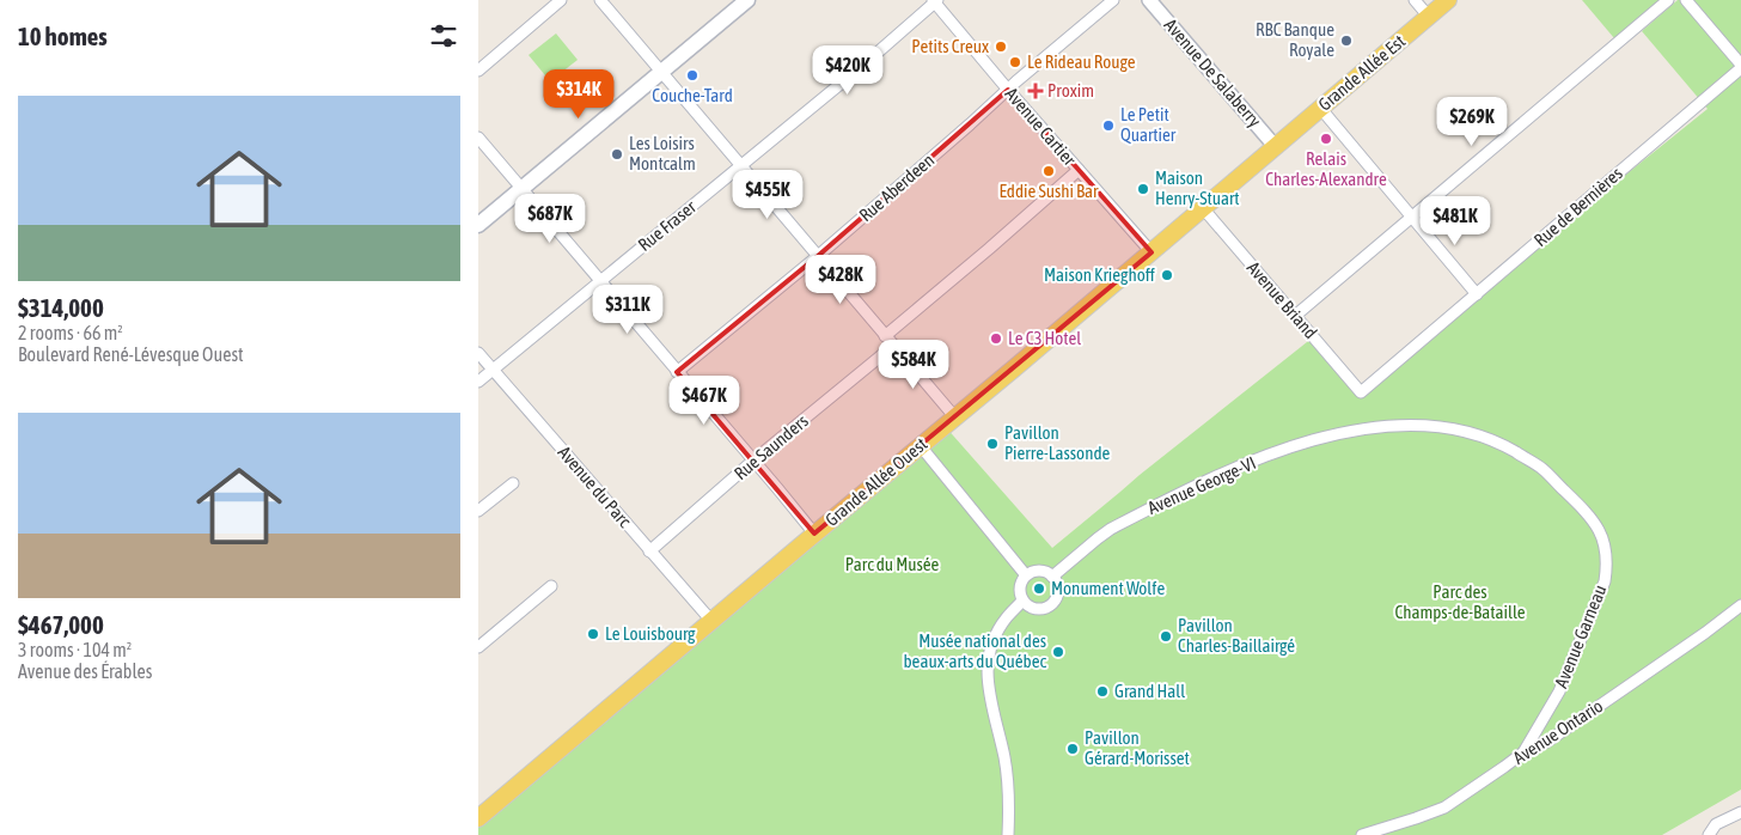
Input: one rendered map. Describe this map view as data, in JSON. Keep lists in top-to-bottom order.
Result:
{
  "streets": {
    "main road": ["Grande Allée Est", "Grande Allée Ouest"],
    "street": [
      "Avenue De Salaberry",
      "Avenue Cartier",
      "Rue Aberdeen",
      "Rue de Bernières",
      "Rue Fraser",
      "Avenue Briand",
      "Rue Saunders",
      "Avenue George-VI",
      "Avenue du Parc",
      "Avenue Garneau",
      "Avenue Ontario"
    ]
  },
  "crossings": [
    ["Avenue De Salaberry", "Grande Allée Est"],
    ["Avenue De Salaberry", "Grande Allée Ouest"],
    ["Grande Allée Est", "Grande Allée Ouest"],
    ["Avenue Cartier", "Rue Aberdeen"],
    ["Avenue Cartier", "Rue Fraser"],
    ["Avenue Cartier", "Grande Allée Ouest"],
    ["Rue de Bernières", "Avenue Briand"],
    ["Rue Fraser", "Avenue du Parc"],
    ["Avenue Briand", "Grande Allée Ouest"],
    ["Rue Saunders", "Avenue du Parc"],
    ["Grande Allée Ouest", "Avenue du Parc"],
    ["Avenue George-VI", "Avenue Garneau"],
    ["Avenue Garneau", "Avenue Ontario"]
  ],
  "parks": ["Parc du Musée", "Parc des Champs-de-Bataille"],
  "places": {
    "other": [
      "RBC Banque Royale",
      "Petits Creux",
      "Le Rideau Rouge",
      "Couche-Tard",
      "Le Petit Quartier",
      "Relais Charles-Alexandre",
      "Les Loisirs Montcalm",
      "Eddie Sushi Bar",
      "Maison Henry-Stuart",
      "Maison Krieghoff",
      "Le C3 Hotel",
      "Pavillon Pierre-Lassonde",
      "Monument Wolfe",
      "Le Louisbourg",
      "Pavillon Charles-Baillairgé",
      "Musée national des beaux-arts du Québec",
      "Grand Hall",
      "Pavillon Gérard-Morisset"
    ],
    "health": ["Proxim"]
  },
  "page": {
    "heading": "10 homes",
    "price": [
      "$420K",
      "$314K",
      "$269K",
      "$455K",
      "$687K",
      "$481K",
      "$428K",
      "$311K",
      "$584K",
      "$467K"
    ],
    "list": [
      {
        "name": "$314,000",
        "note": "2 rooms · 66 m² · Boulevard René-Lévesque Ouest"
      },
      {
        "name": "$467,000",
        "note": "3 rooms · 104 m² · Avenue des Érables"
      }
    ]
  }
}
